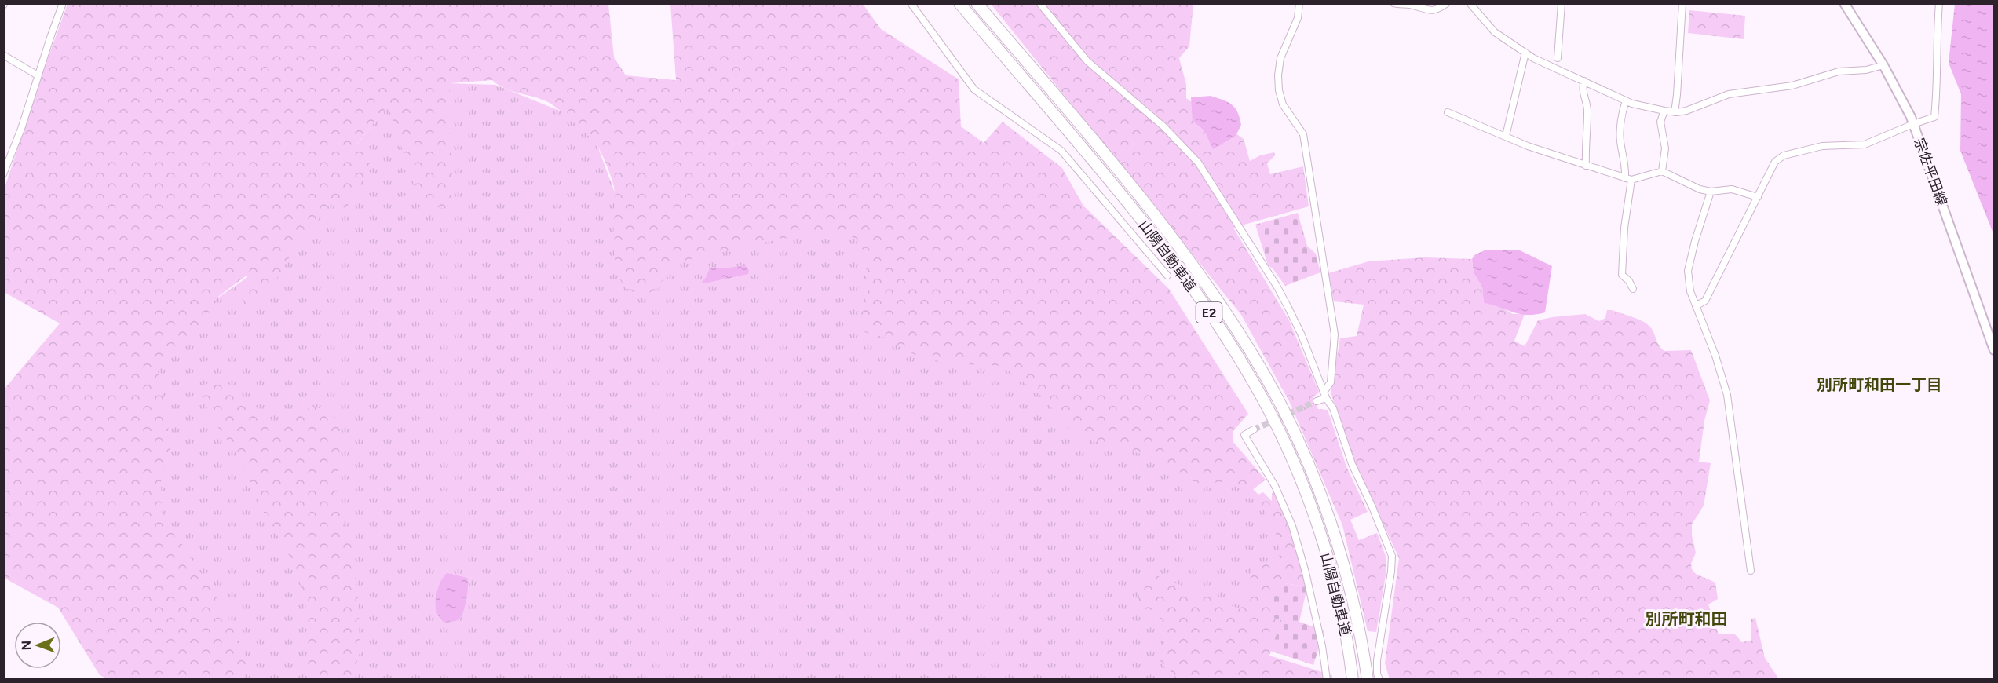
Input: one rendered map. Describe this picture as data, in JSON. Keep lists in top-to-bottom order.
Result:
{
  "streets": {
    "highway": ["山陽自動車道", "E2"],
    "main road": ["宗佐平田線"]
  },
  "districts": ["別所町和田一丁目", "別所町和田"],
  "north": "left"
}
